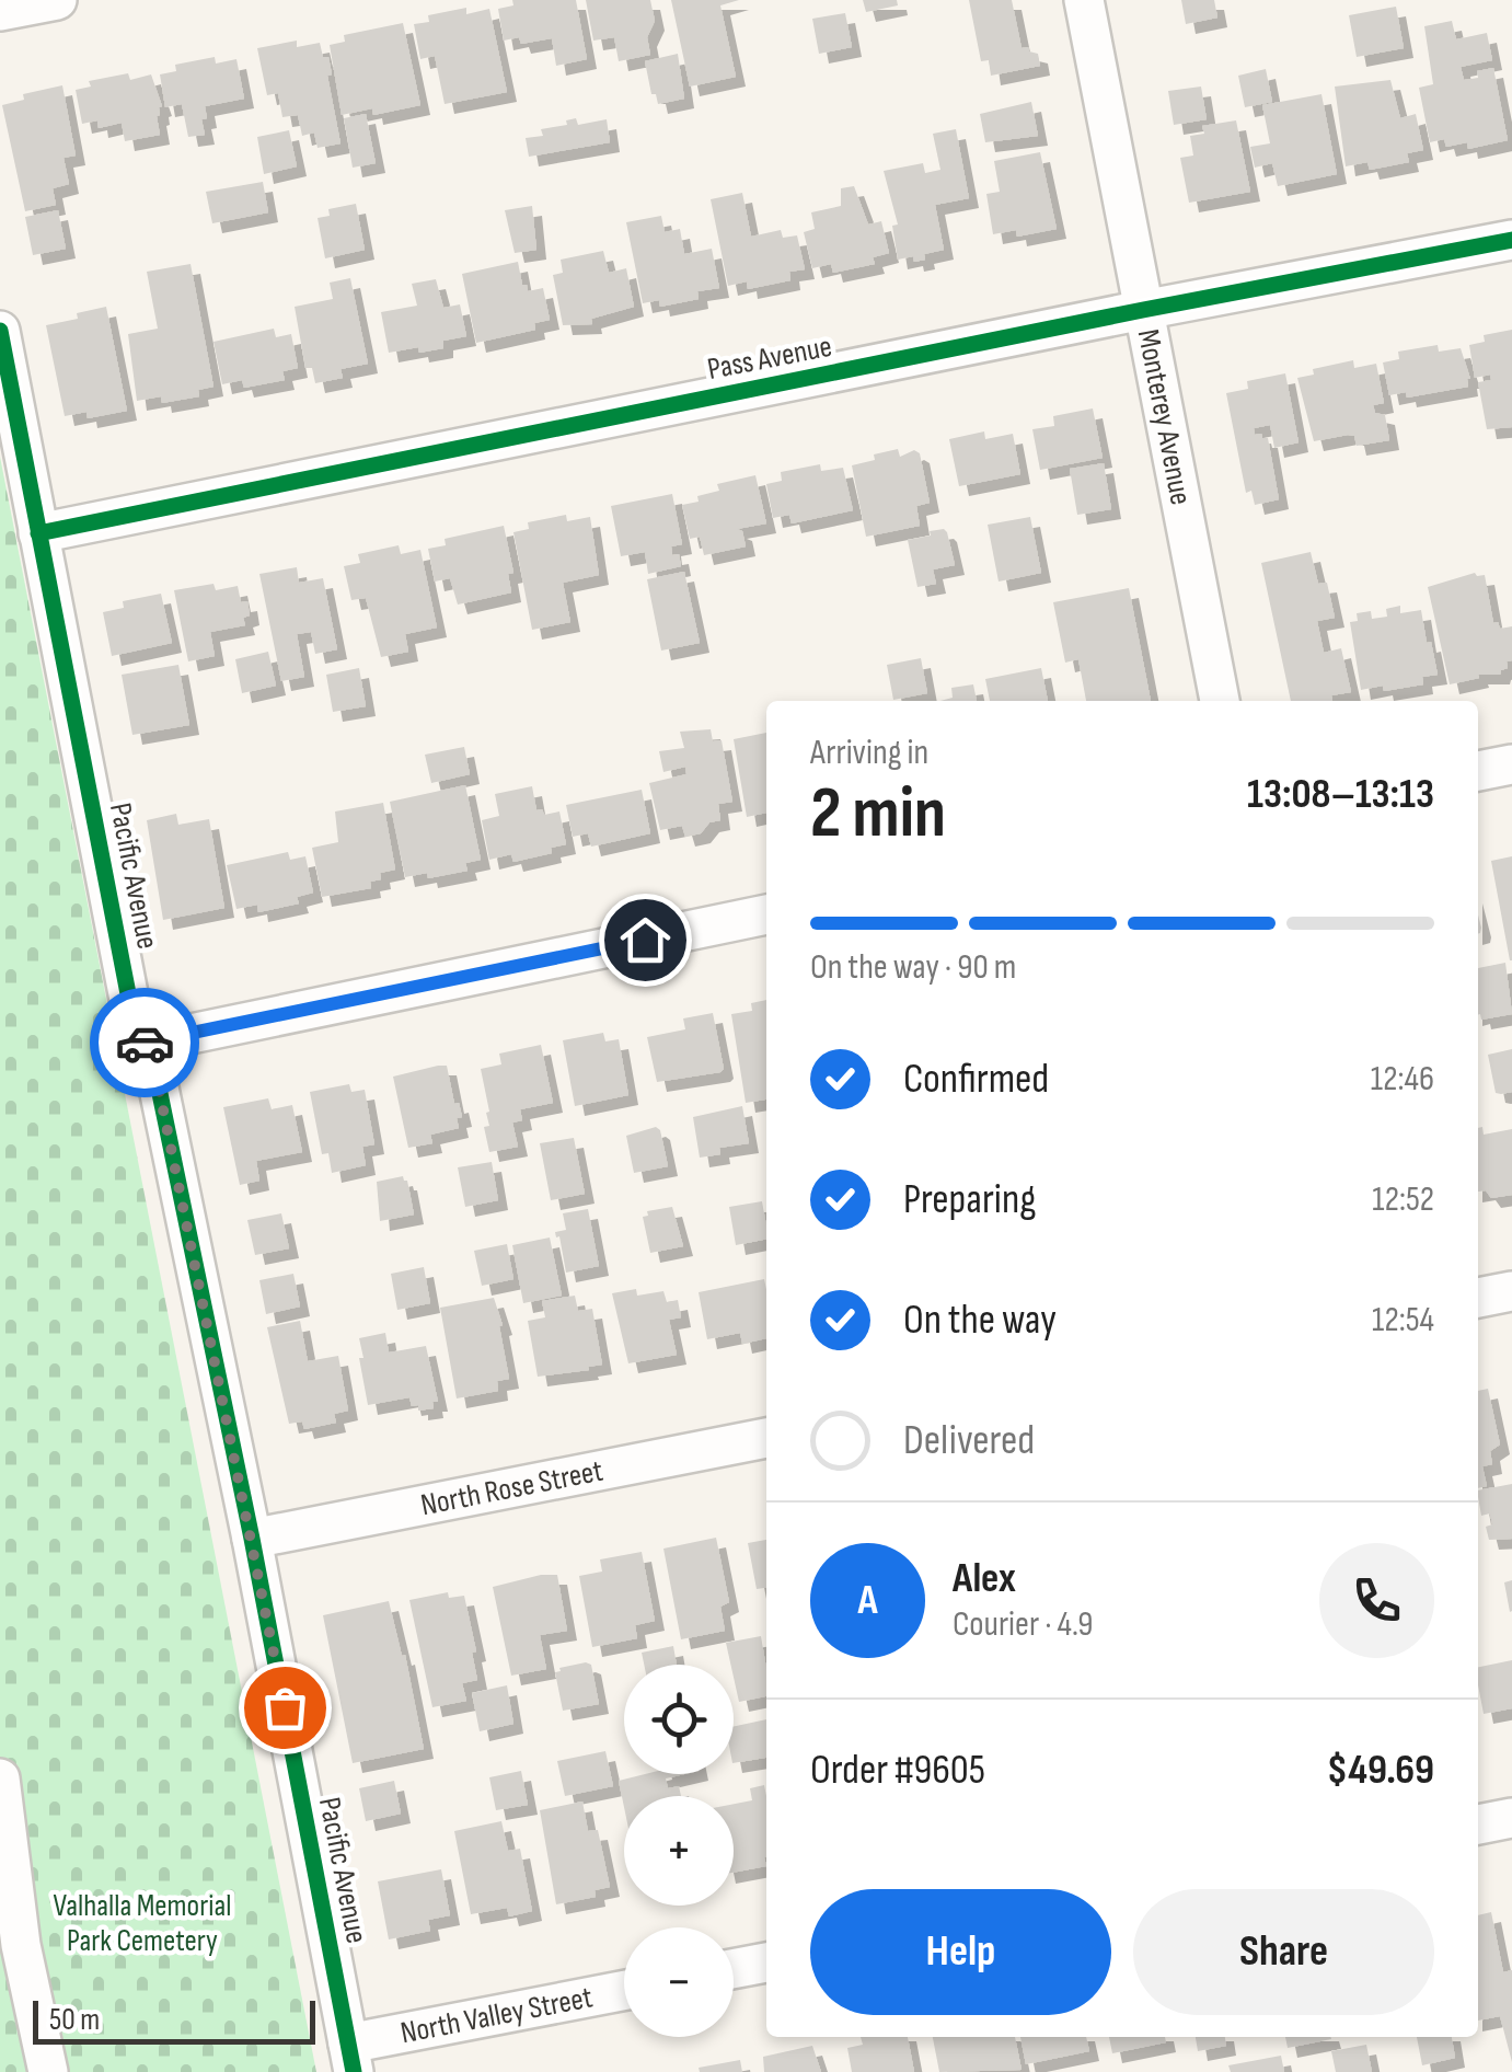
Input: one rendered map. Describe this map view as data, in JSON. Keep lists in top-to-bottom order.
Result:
{
  "streets": {
    "street": [
      "Pass Avenue",
      "Monterey Avenue",
      "Pacific Avenue",
      "North Rose Street",
      "North Valley Street"
    ]
  },
  "crossings": [
    ["Pass Avenue", "Monterey Avenue"],
    ["Pass Avenue", "Pacific Avenue"],
    ["Pacific Avenue", "North Rose Street"],
    ["Pacific Avenue", "North Valley Street"]
  ],
  "parks": ["Valhalla Memorial Park Cemetery"],
  "scale_bar": "50 m",
  "page": {
    "heading": ["2 min", "Arriving in", "13:08–13:13"],
    "panel": [
      "Alex",
      "Courier · 4.9",
      "Order #9605",
      "$49.69"
    ],
    "bar": "On the way · 90 m",
    "list": [
      ["Confirmed", "12:46"],
      ["Preparing", "12:52"],
      ["On the way", "12:54"],
      "Delivered"
    ],
    "round": "A",
    "map_buttons": ["+", "−"],
    "buttons": ["Help", "Share"],
    "scale": "50 m"
  }
}
